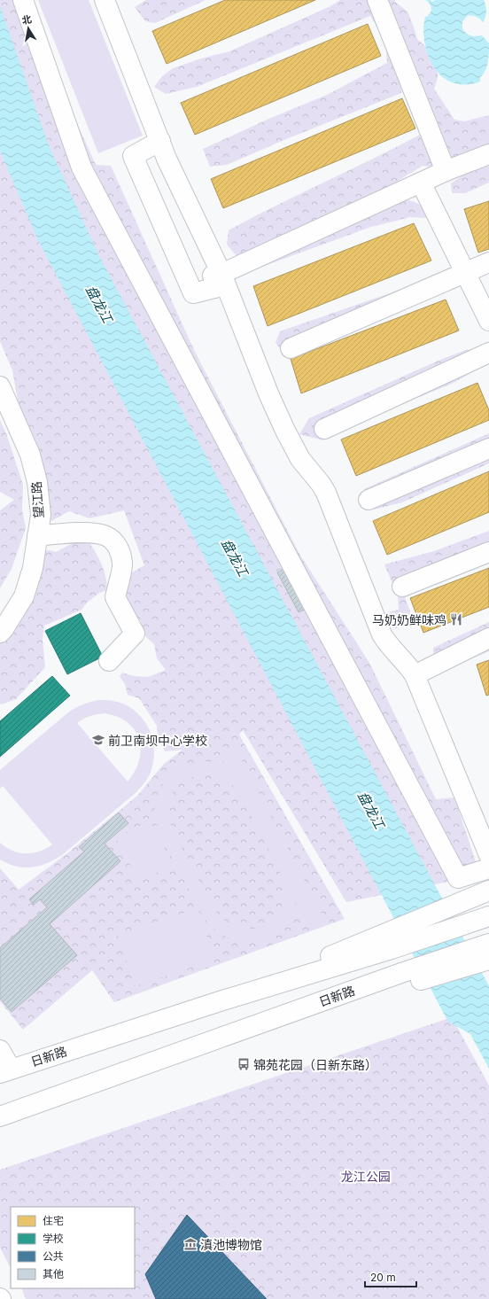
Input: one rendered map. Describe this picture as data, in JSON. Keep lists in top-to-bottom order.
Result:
{
  "streets": {
    "main road": ["望江路", "日新路"]
  },
  "water": ["盘龙江"],
  "parks": ["龙江公园"],
  "places": {
    "restaurant": ["马奶奶鲜味鸡"],
    "school or university": ["前卫南坝中心学校"],
    "bus stop": ["锦苑花园（日新东路）"],
    "museum": ["滇池博物馆"]
  },
  "legend": [
    "住宅",
    "学校",
    "公共",
    "其他"
  ],
  "scale_bar": "20 m",
  "north": "top"
}
